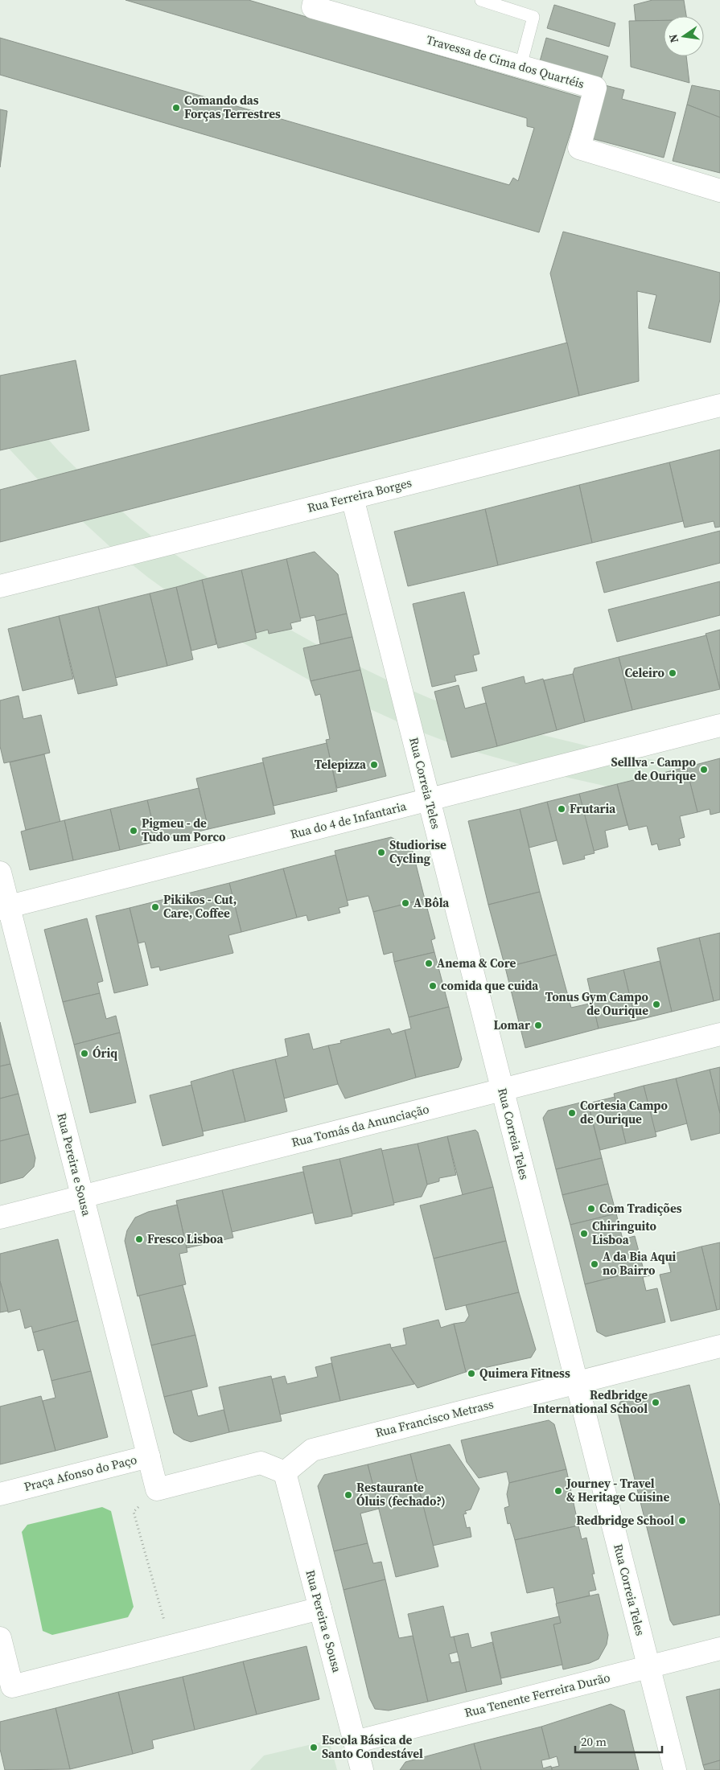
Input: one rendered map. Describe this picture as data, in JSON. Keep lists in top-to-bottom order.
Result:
{
  "streets": {
    "street": [
      "Travessa de Cima dos Quartéis",
      "Rua Ferreira Borges",
      "Rua Correia Teles",
      "Rua do 4 de Infantaria",
      "Rua Tomás da Anunciação",
      "Rua Pereira e Sousa",
      "Rua Francisco Metrass",
      "Praça Afonso do Paço",
      "Rua Tenente Ferreira Durão"
    ]
  },
  "crossings": [
    ["Rua Ferreira Borges", "Rua Correia Teles"],
    ["Rua Correia Teles", "Rua do 4 de Infantaria"],
    ["Rua Correia Teles", "Rua Tomás da Anunciação"],
    ["Rua Correia Teles", "Rua Francisco Metrass"],
    ["Rua Correia Teles", "Rua Tenente Ferreira Durão"],
    ["Rua do 4 de Infantaria", "Rua Pereira e Sousa"],
    ["Rua Tomás da Anunciação", "Rua Pereira e Sousa"],
    ["Rua Pereira e Sousa", "Rua Francisco Metrass"],
    ["Rua Pereira e Sousa", "Praça Afonso do Paço"],
    ["Rua Pereira e Sousa", "Rua Tenente Ferreira Durão"]
  ],
  "places": [
    "Comando das Forças Terrestres",
    "Celeiro",
    "Telepizza",
    "Selllva - Campo de Ourique",
    "Frutaria",
    "Pigmeu - de Tudo um Porco",
    "Studiorise Cycling",
    "A Bôla",
    "Pikikos - Cut, Care, Coffee",
    "Anema & Core",
    "comida que cuida",
    "Tonus Gym Campo de Ourique",
    "Lomar",
    "Óriq",
    "Cortesia Campo de Ourique",
    "Com Tradições",
    "Chiringuito Lisboa",
    "Fresco Lisboa",
    "A da Bia Aqui no Bairro",
    "Quimera Fitness",
    "Redbridge International School",
    "Journey - Travel & Heritage Cuisine",
    "Restaurante Óluis (fechado?)",
    "Redbridge School",
    "Escola Básica de Santo Condestável"
  ],
  "scale_bar": "20 m",
  "north": "left"
}
